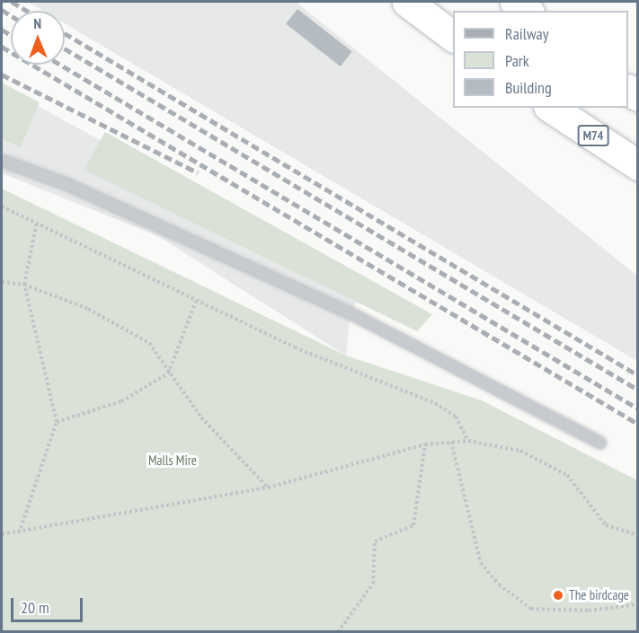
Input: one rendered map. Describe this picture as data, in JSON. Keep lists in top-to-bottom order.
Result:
{
  "streets": {
    "highway": ["M74"]
  },
  "parks": ["Malls Mire"],
  "places": ["The birdcage"],
  "legend": ["Railway", "Park", "Building"],
  "scale_bar": "20 m",
  "north": "top"
}
